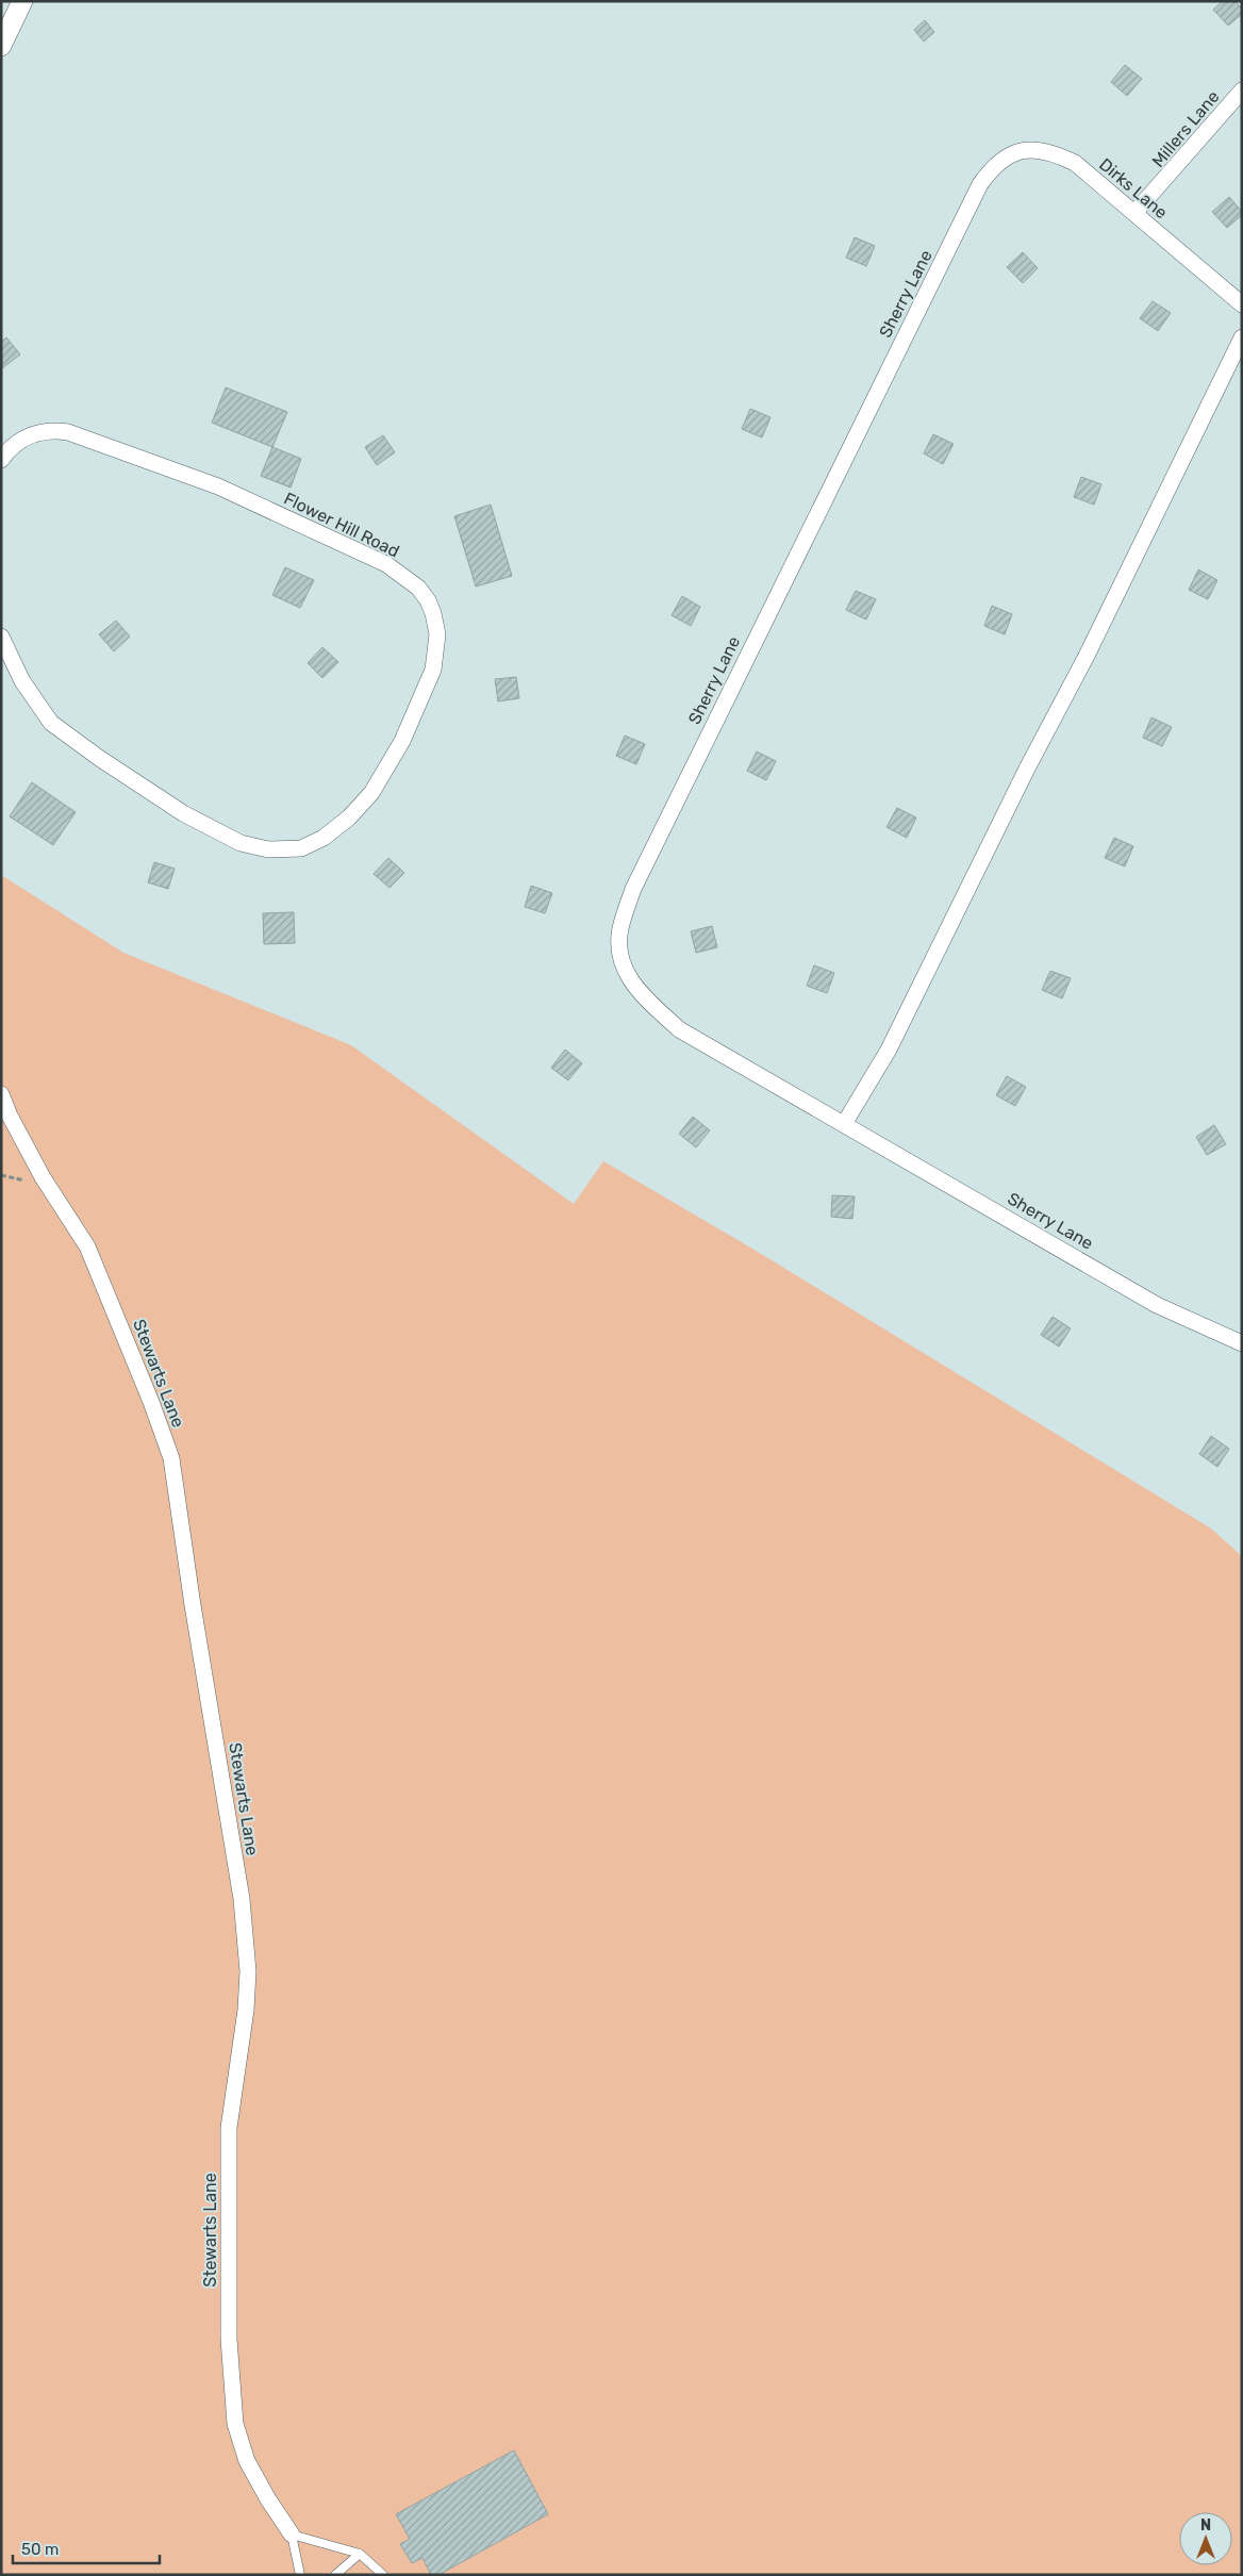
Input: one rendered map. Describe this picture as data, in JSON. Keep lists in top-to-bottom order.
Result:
{
  "streets": {
    "street": [
      "Millers Lane",
      "Dirks Lane",
      "Sherry Lane",
      "Flower Hill Road",
      "Stewarts Lane"
    ]
  },
  "crossings": [
    ["Millers Lane", "Dirks Lane"],
    ["Dirks Lane", "Sherry Lane"]
  ],
  "scale_bar": "50 m",
  "north": "top"
}
